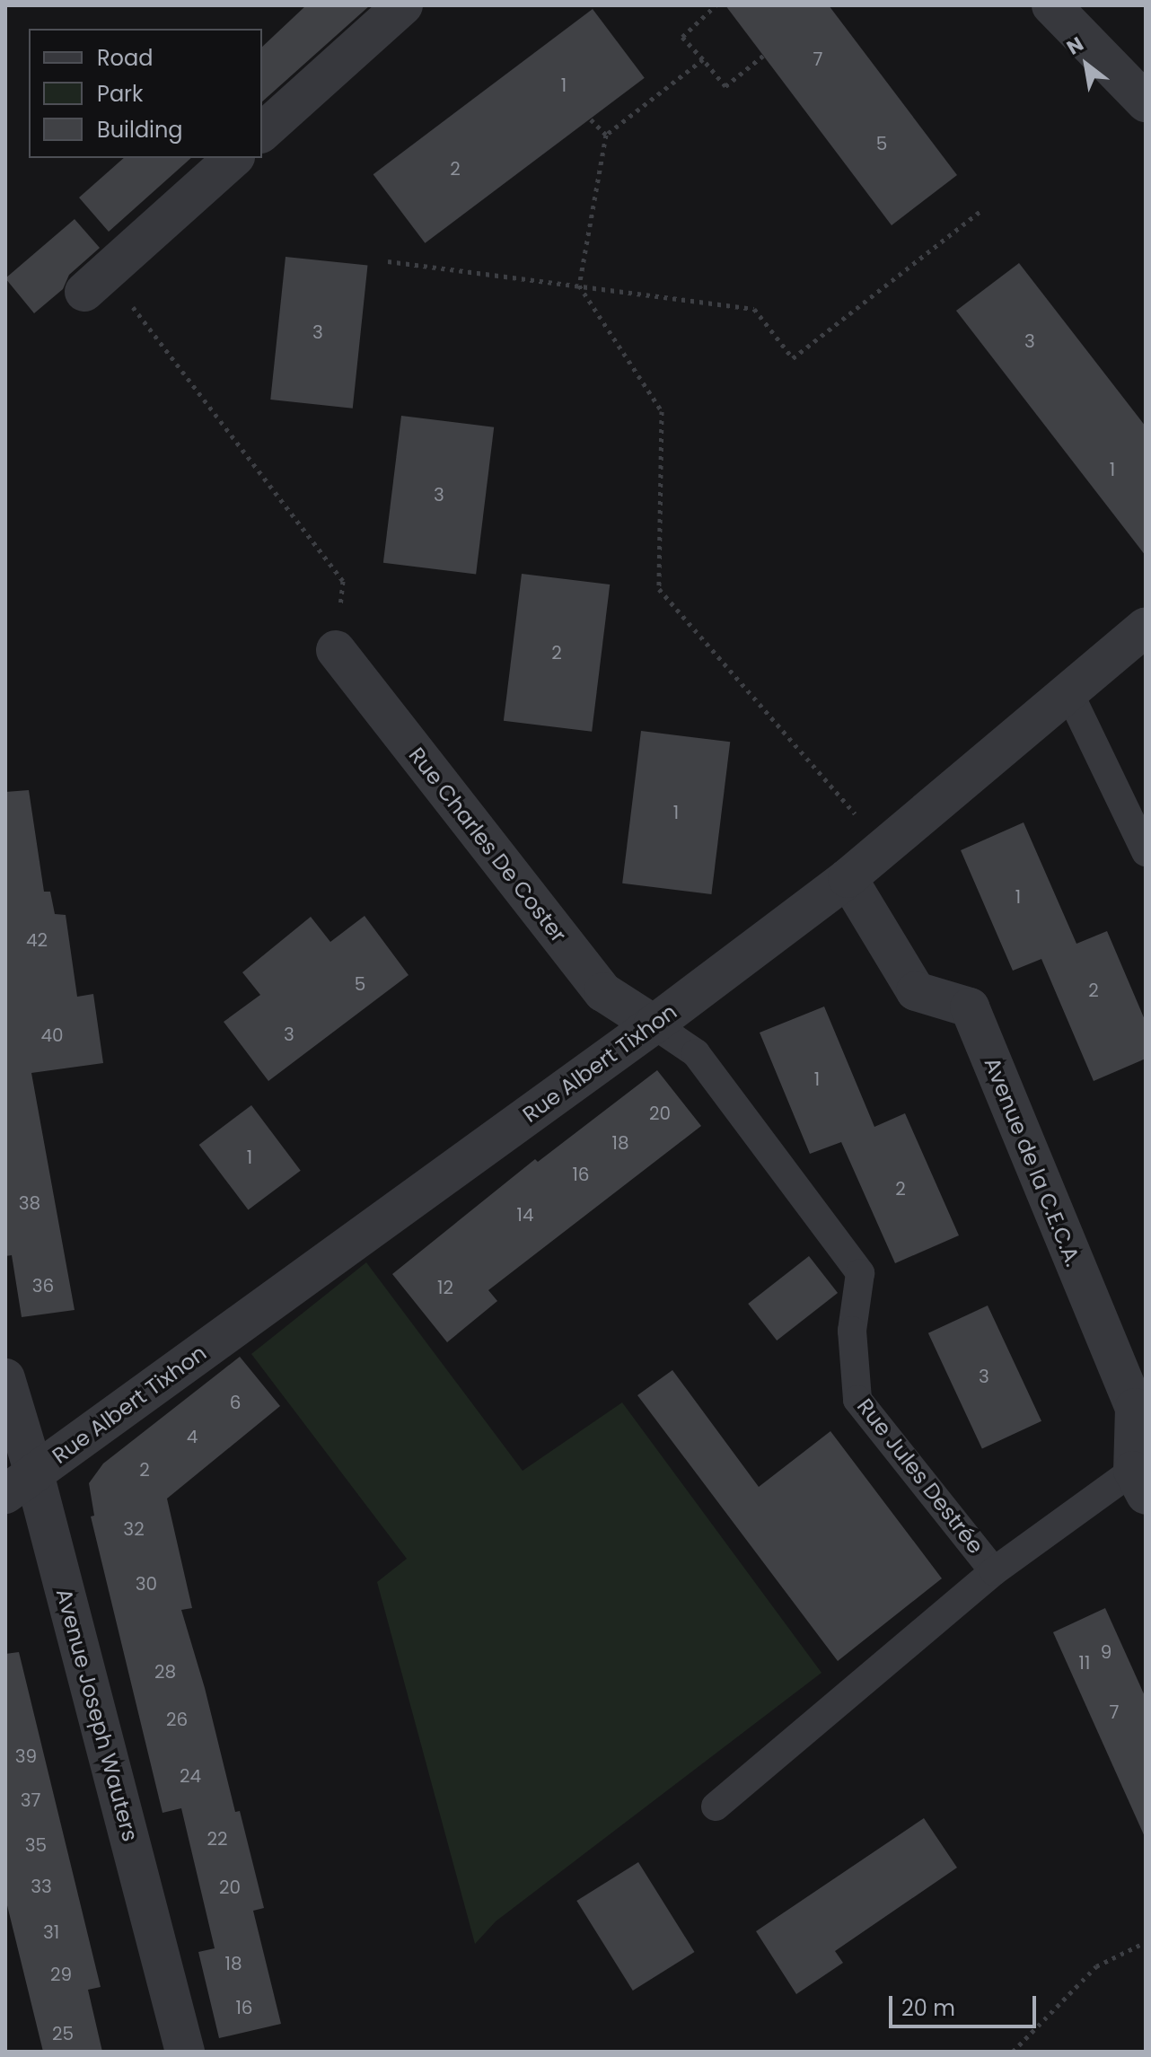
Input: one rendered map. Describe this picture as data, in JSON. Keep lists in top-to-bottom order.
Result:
{
  "streets": {
    "street": [
      "Rue Charles De Coster",
      "Rue Albert Tixhon",
      "Avenue de la C.E.C.A.",
      "Avenue Joseph Wauters"
    ],
    "lane": ["Rue Jules Destrée"]
  },
  "crossings": [
    ["Rue Charles De Coster", "Rue Albert Tixhon"],
    ["Rue Charles De Coster", "Rue Jules Destrée"],
    ["Rue Albert Tixhon", "Avenue de la C.E.C.A."],
    ["Rue Albert Tixhon", "Rue Jules Destrée"],
    ["Rue Albert Tixhon", "Avenue Joseph Wauters"],
    ["Avenue de la C.E.C.A.", "Rue Jules Destrée"]
  ],
  "house_numbers": [
    "7",
    "1",
    "5",
    "2",
    "3",
    "3",
    "1",
    "3",
    "2",
    "1",
    "1",
    "42",
    "5",
    "2",
    "3",
    "40",
    "1",
    "20",
    "18",
    "1",
    "16",
    "2",
    "38",
    "14",
    "36",
    "12",
    "3",
    "6",
    "4",
    "2",
    "32",
    "30",
    "9",
    "11",
    "28",
    "7",
    "26",
    "39",
    "24",
    "37",
    "22",
    "35",
    "33",
    "20",
    "31",
    "18",
    "29",
    "16",
    "25"
  ],
  "legend": ["Road", "Park", "Building"],
  "scale_bar": "20 m",
  "north": "top left"
}
